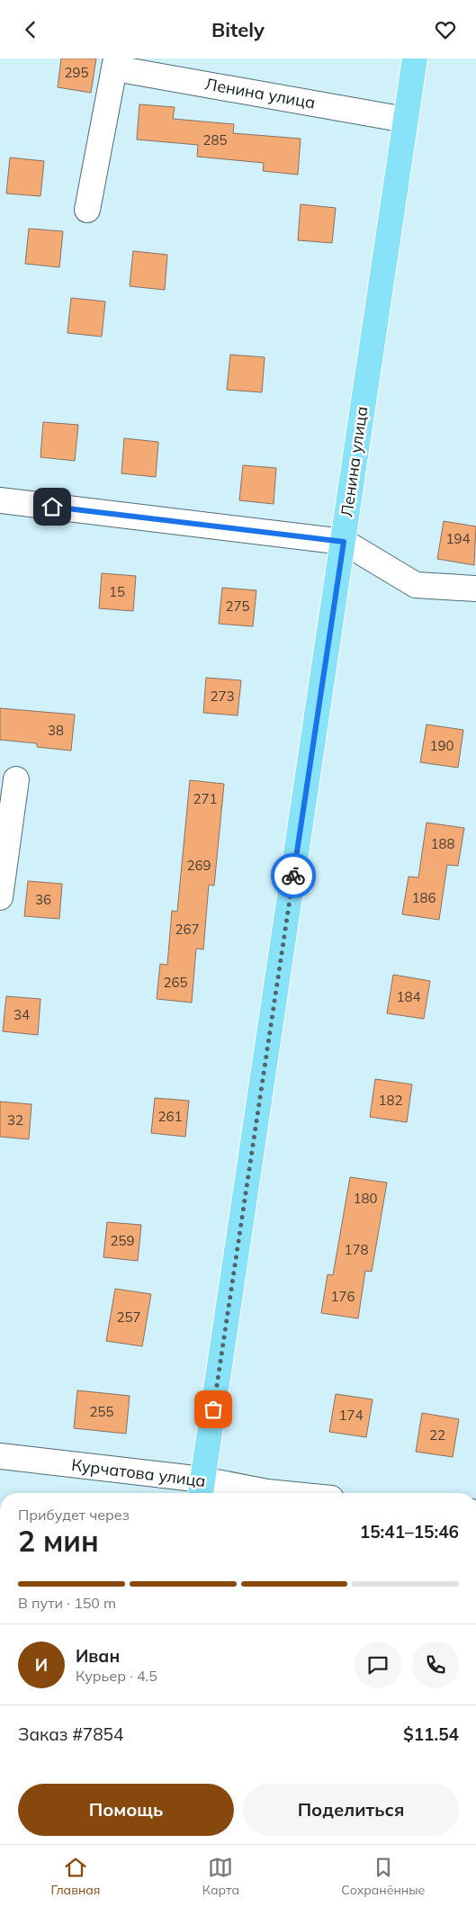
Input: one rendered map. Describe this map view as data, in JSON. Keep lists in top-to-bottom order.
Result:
{
  "streets": {
    "main road": ["Ленина улица"],
    "street": ["Курчатова улица"]
  },
  "crossings": [
    ["Ленина улица", "Курчатова улица"]
  ],
  "house_numbers": [
    "295",
    "285",
    "194",
    "15",
    "275",
    "273",
    "38",
    "190",
    "271",
    "188",
    "269",
    "186",
    "36",
    "267",
    "265",
    "184",
    "34",
    "182",
    "261",
    "32",
    "180",
    "259",
    "178",
    "176",
    "257",
    "255",
    "174",
    "22"
  ],
  "page": {
    "header": "Bitely",
    "heading": ["2 мин", "Прибудет через", "15:41–15:46"],
    "panel": [
      "Иван",
      "Курьер · 4.5",
      "Заказ #7854",
      "$11.54"
    ],
    "bar": "В пути · 150 m",
    "round": "И",
    "buttons": ["Помощь", "Поделиться"],
    "tabs": ["Главная", "Карта", "Сохранённые"]
  }
}
